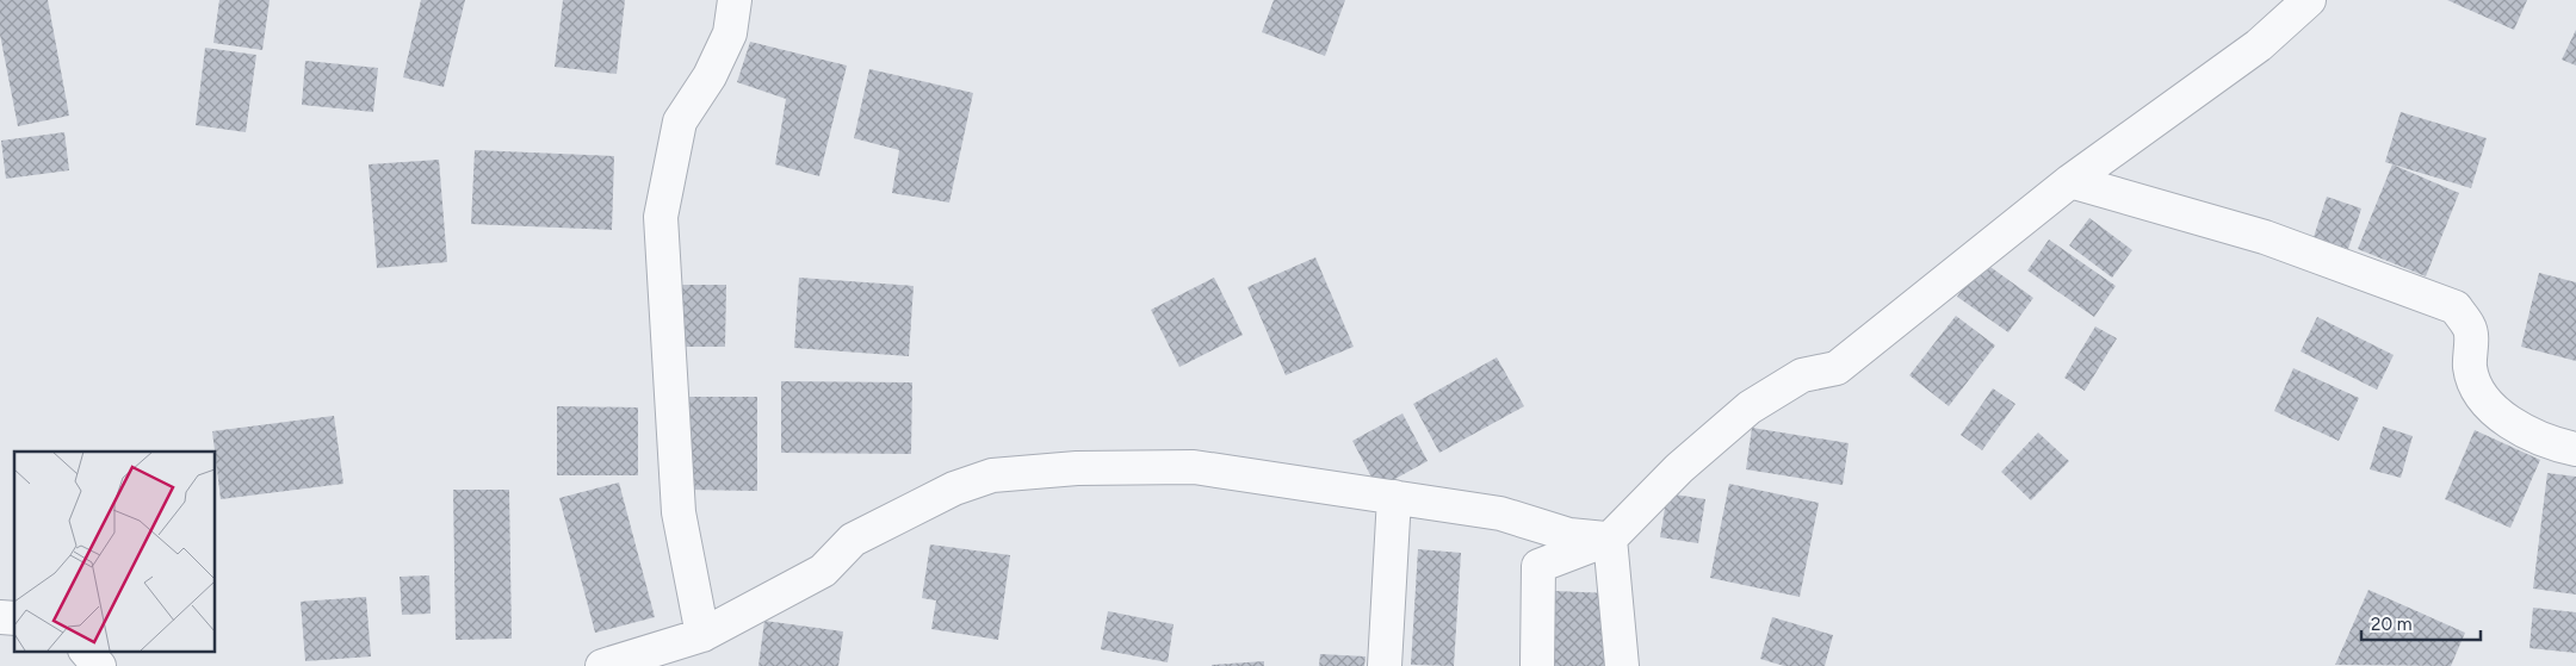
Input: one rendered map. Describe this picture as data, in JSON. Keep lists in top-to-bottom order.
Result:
{
  "scale_bar": "20 m"
}
